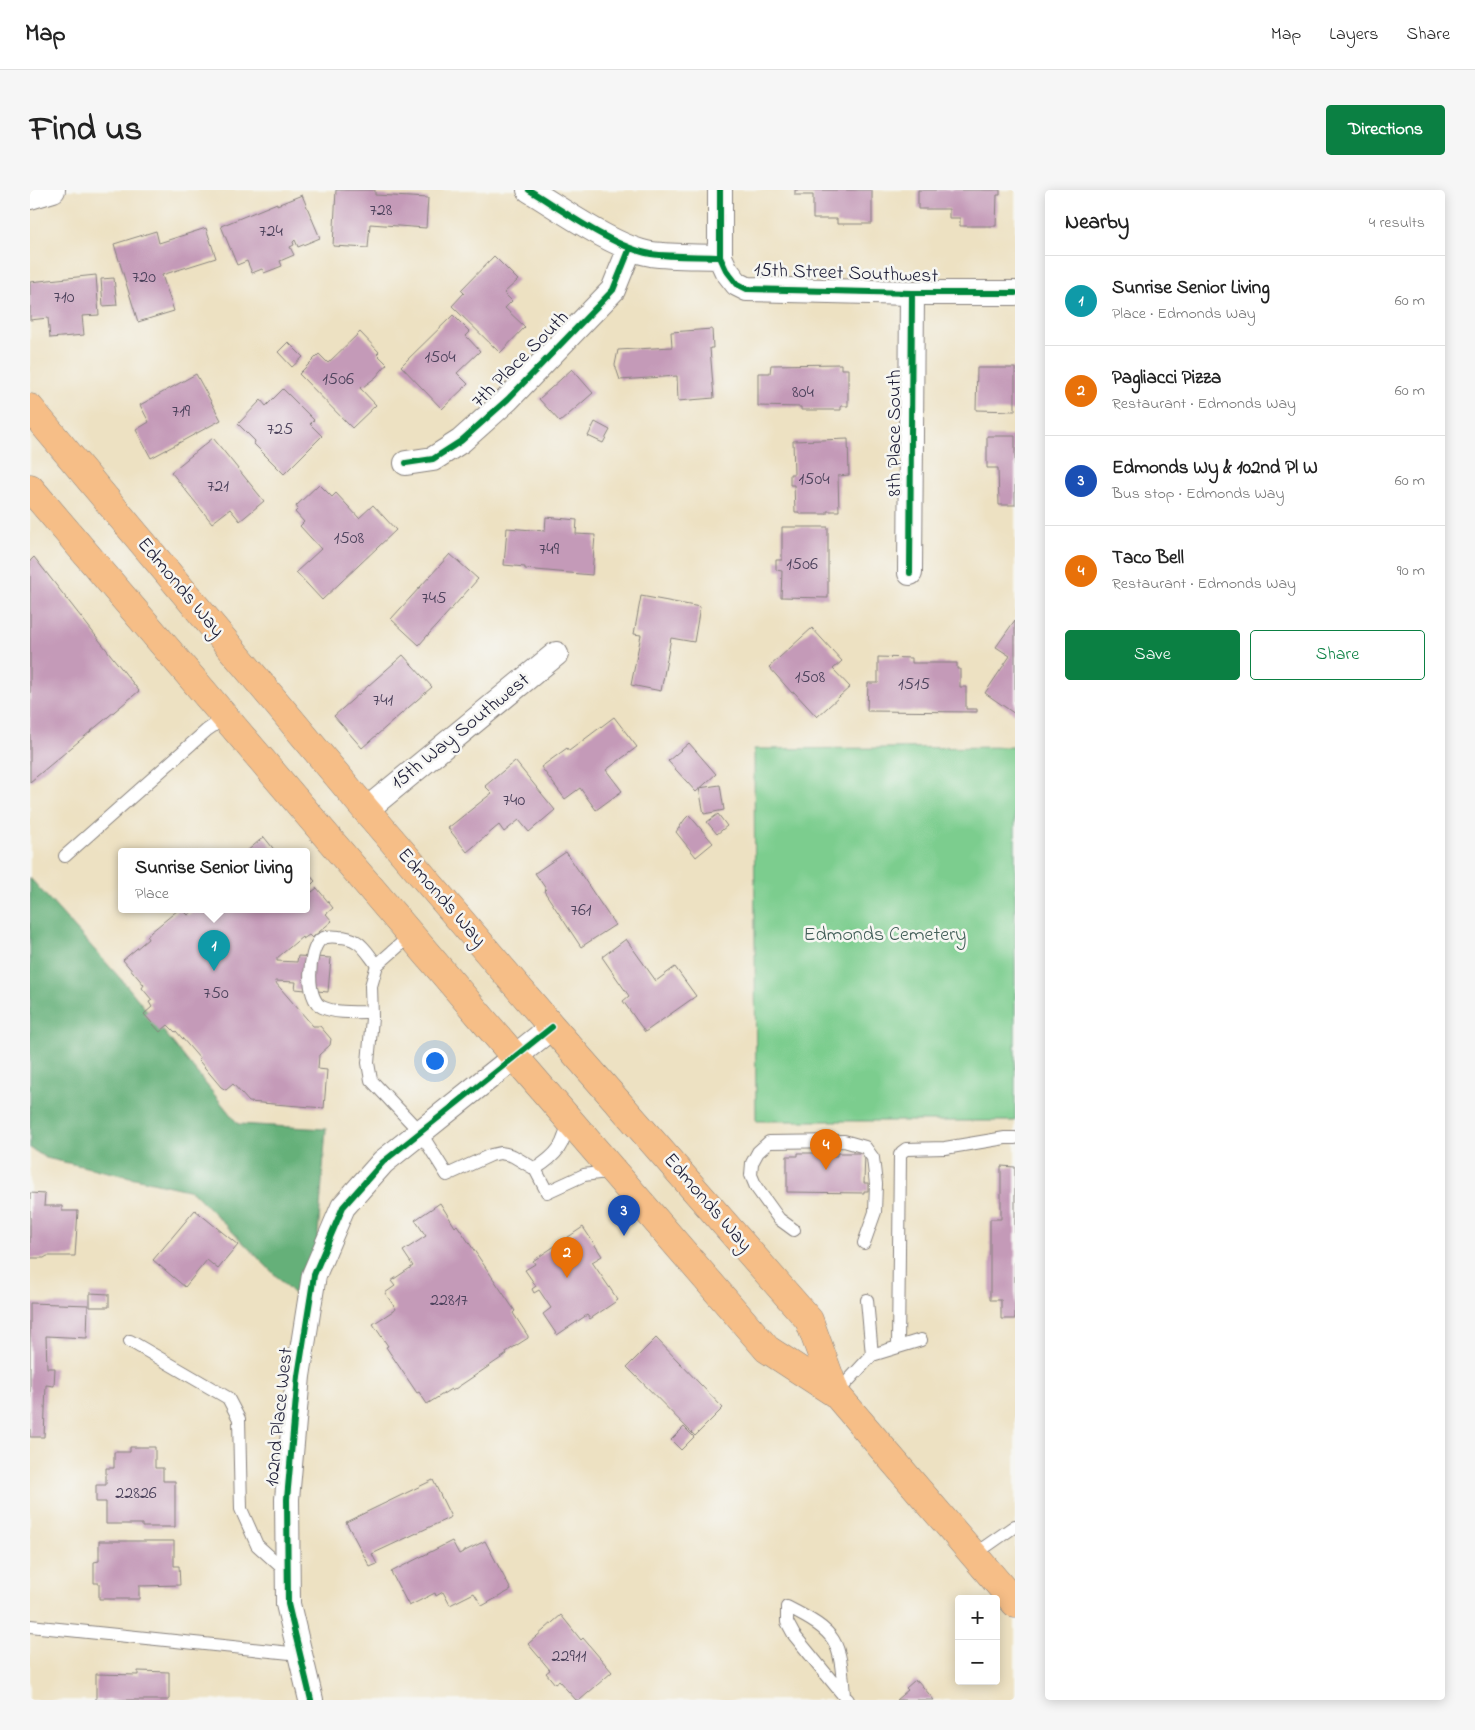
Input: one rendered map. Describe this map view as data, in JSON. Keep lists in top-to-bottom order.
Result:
{
  "streets": {
    "main road": ["Edmonds Way"],
    "street": [
      "15th Street Southwest",
      "7th Place South",
      "8th Place South",
      "15th Way Southwest",
      "102nd Place West"
    ]
  },
  "crossings": [
    ["15th Street Southwest", "8th Place South"],
    ["Edmonds Way", "15th Way Southwest"],
    ["Edmonds Way", "102nd Place West"]
  ],
  "parks": ["Edmonds Cemetery"],
  "house_numbers": [
    "728",
    "724",
    "720",
    "710",
    "1504",
    "1506",
    "804",
    "719",
    "725",
    "1504",
    "721",
    "1508",
    "749",
    "1506",
    "745",
    "1508",
    "1515",
    "741",
    "740",
    "761",
    "750",
    "22817",
    "22826",
    "22911"
  ],
  "page": {
    "header": "Map",
    "nav": ["Map", "Layers", "Share"],
    "title": "Find us",
    "buttons": [
      "Directions",
      ["Save", "Share"]
    ],
    "heading": ["Nearby", "4 results"],
    "list": [
      {
        "mark": "1",
        "name": "Sunrise Senior Living",
        "note": "Place · Edmonds Way",
        "value": "60 m"
      },
      {
        "mark": "2",
        "name": "Pagliacci Pizza",
        "note": "Restaurant · Edmonds Way",
        "value": "60 m"
      },
      {
        "mark": "3",
        "name": "Edmonds Wy & 102nd Pl W",
        "note": "Bus stop · Edmonds Way",
        "value": "60 m"
      },
      {
        "mark": "4",
        "name": "Taco Bell",
        "note": "Restaurant · Edmonds Way",
        "value": "90 m"
      }
    ],
    "popup": ["Sunrise Senior Living", "Place"],
    "pins": [
      "1",
      "4",
      "3",
      "2"
    ],
    "map_buttons": ["+", "−"]
  }
}
